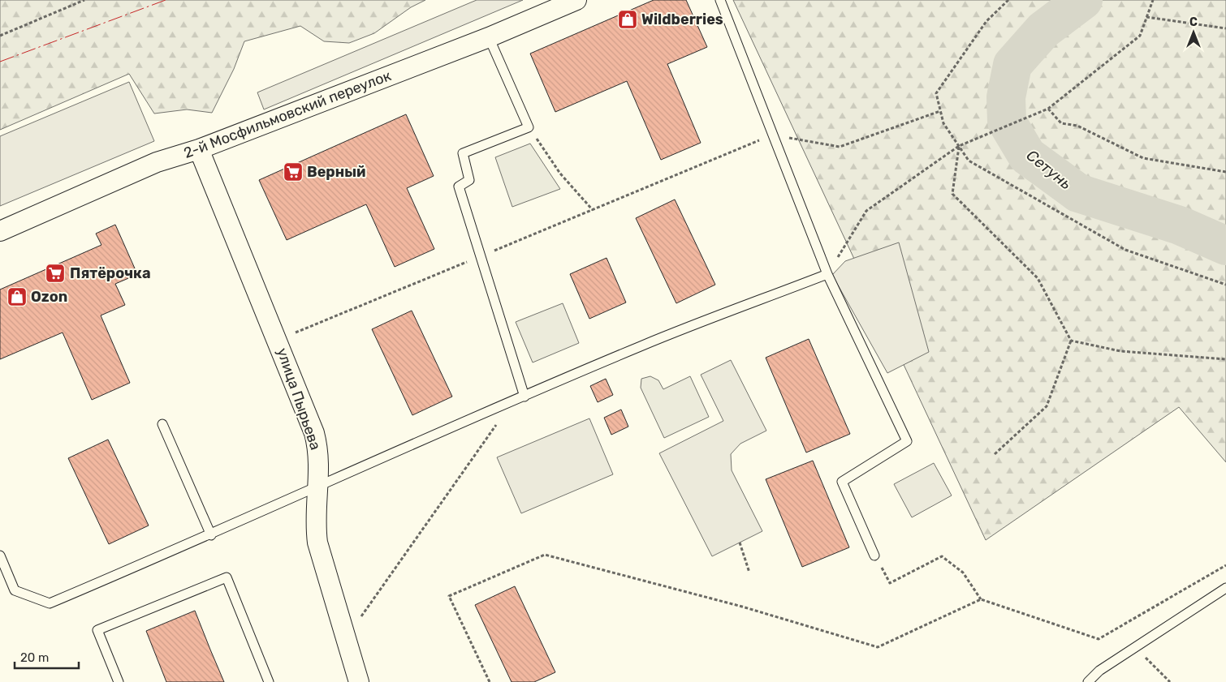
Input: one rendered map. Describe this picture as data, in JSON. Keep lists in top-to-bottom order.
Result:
{
  "streets": {
    "street": ["2-й Мосфильмовский переулок", "улица Пырьева"]
  },
  "crossings": [
    ["2-й Мосфильмовский переулок", "улица Пырьева"]
  ],
  "water": ["Сетунь"],
  "places": {
    "shop": ["Wildberries", "Ozon"],
    "supermarket": ["Верный", "Пятёрочка"]
  },
  "scale_bar": "20 m",
  "north": "top"
}
